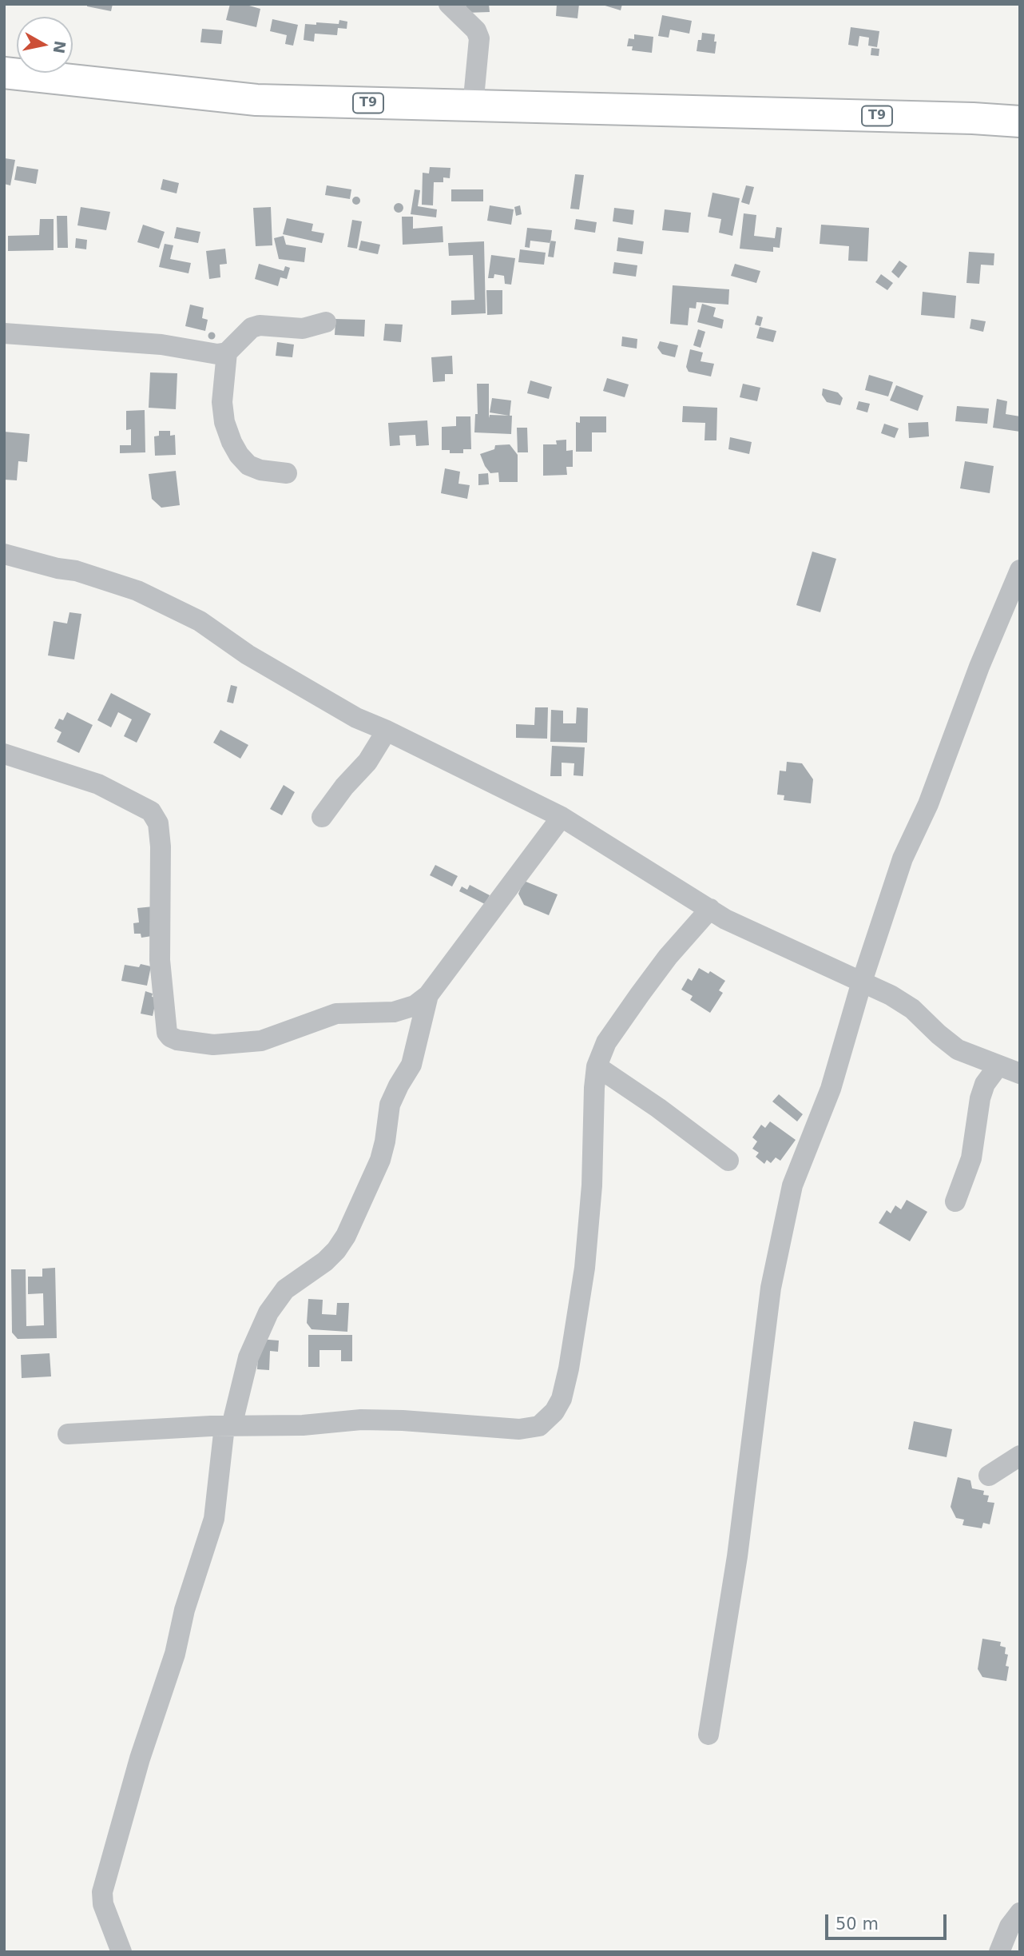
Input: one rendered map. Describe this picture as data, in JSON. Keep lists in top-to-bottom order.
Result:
{
  "streets": {
    "highway": ["T9"]
  },
  "scale_bar": "50 m",
  "north": "right"
}
